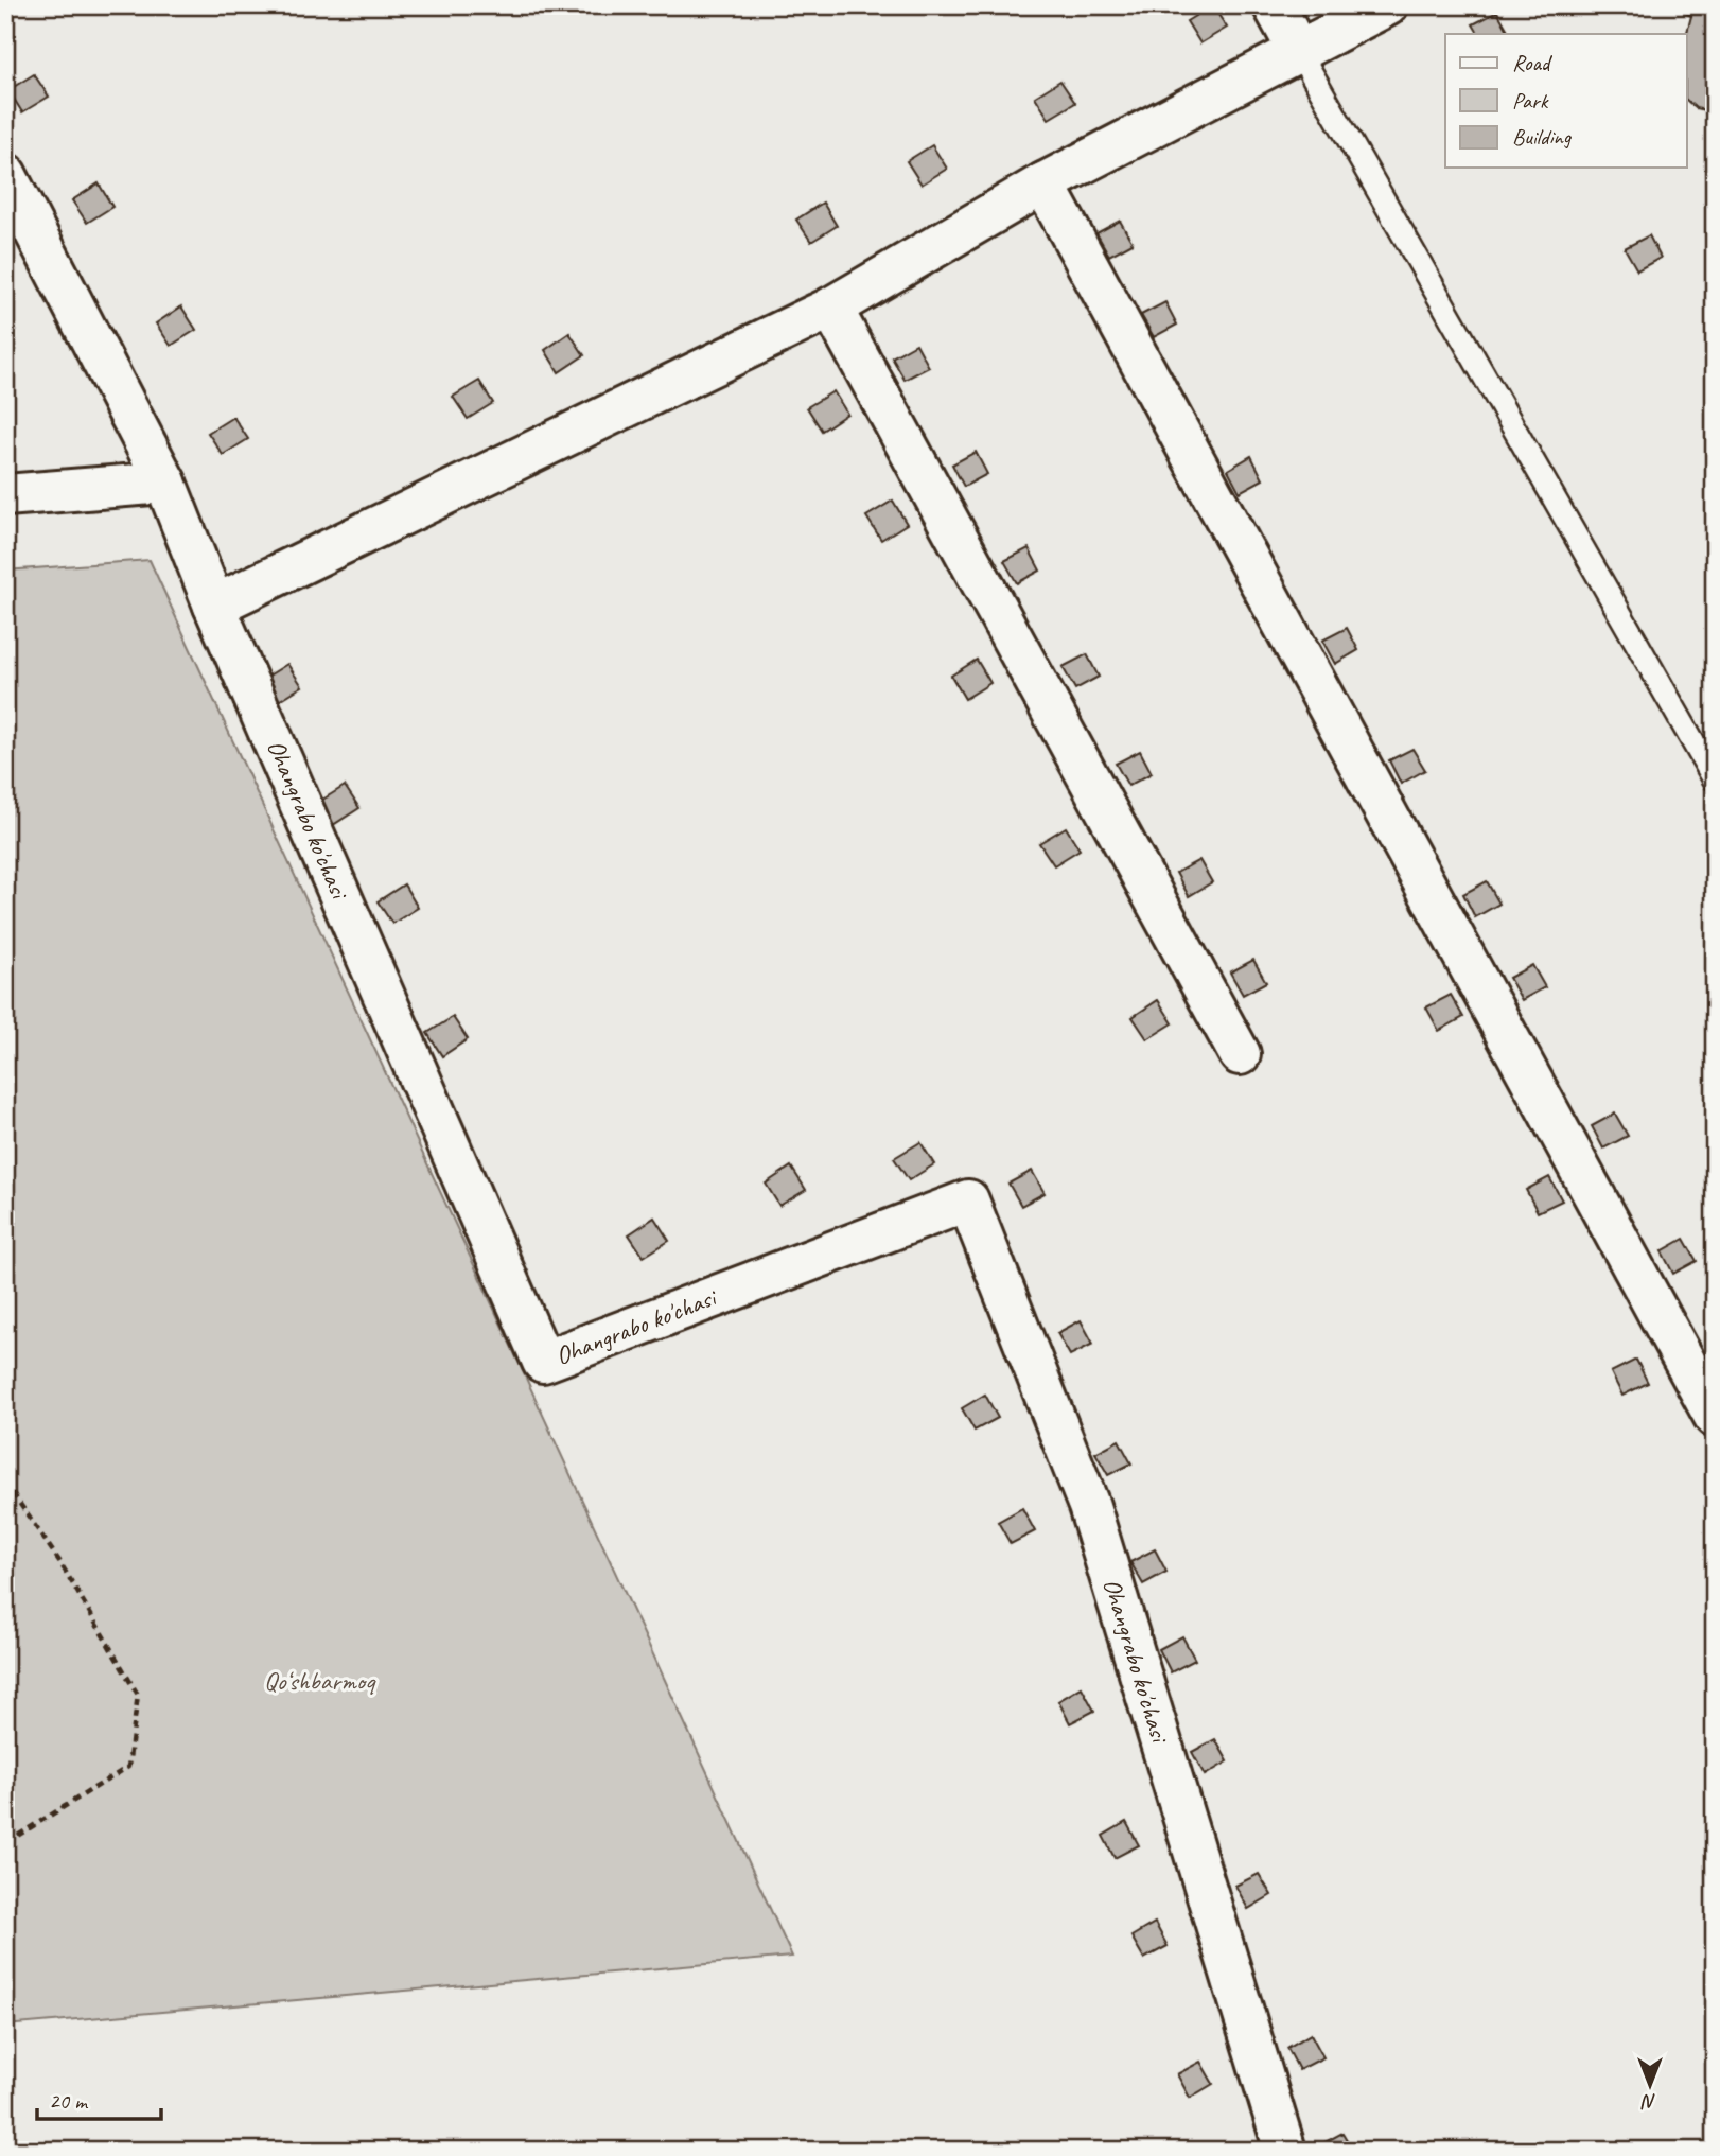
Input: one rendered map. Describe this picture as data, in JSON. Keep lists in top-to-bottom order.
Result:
{
  "streets": {
    "street": ["Ohangrabo ko'chasi"]
  },
  "parks": ["Qo‘shbarmoq"],
  "legend": ["Road", "Park", "Building"],
  "scale_bar": "20 m",
  "north": "bottom"
}
